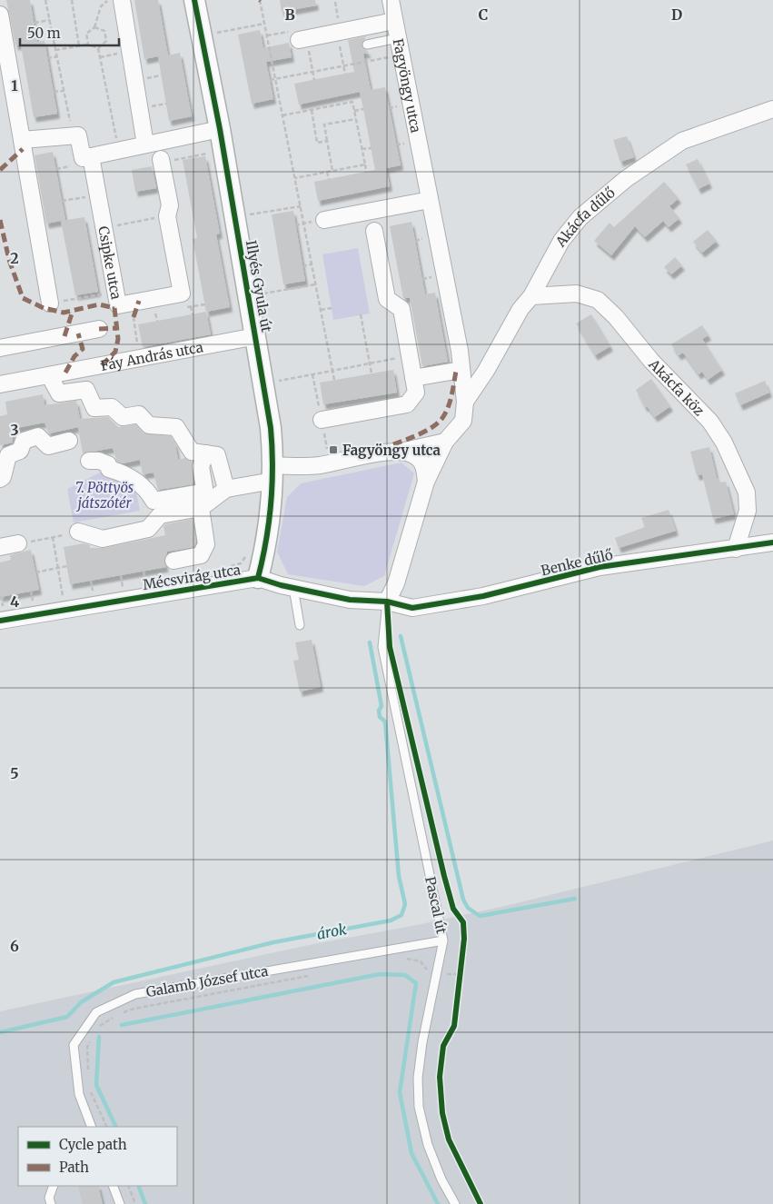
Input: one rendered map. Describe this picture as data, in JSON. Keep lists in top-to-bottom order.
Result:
{
  "streets": {
    "street": [
      "Fagyöngy utca",
      "Akácfa dűlő",
      "Csipke utca",
      "Illyés Gyula út",
      "Fáy András utca",
      "Akácfa köz",
      "Benke dűlő",
      "Mécsvirág utca"
    ],
    "lane": ["Pascal út", "Galamb József utca"]
  },
  "crossings": [
    ["Fagyöngy utca", "Akácfa dűlő"],
    ["Fagyöngy utca", "Benke dűlő"],
    ["Fagyöngy utca", "Mécsvirág utca"],
    ["Fagyöngy utca", "Pascal út"],
    ["Akácfa dűlő", "Akácfa köz"],
    ["Illyés Gyula út", "Fáy András utca"],
    ["Illyés Gyula út", "Mécsvirág utca"],
    ["Akácfa köz", "Benke dűlő"],
    ["Benke dűlő", "Mécsvirág utca"],
    ["Benke dűlő", "Pascal út"],
    ["Mécsvirág utca", "Pascal út"],
    ["Pascal út", "Galamb József utca"]
  ],
  "water": ["árok"],
  "parks": ["7. Pöttyös játszótér"],
  "places": {
    "transit": ["Fagyöngy utca"]
  },
  "legend": ["Cycle path", "Path"],
  "scale_bar": "50 m",
  "grid": {
    "columns": ["B", "C", "D"],
    "rows": [
      "1",
      "2",
      "3",
      "4",
      "5",
      "6"
    ]
  }
}
